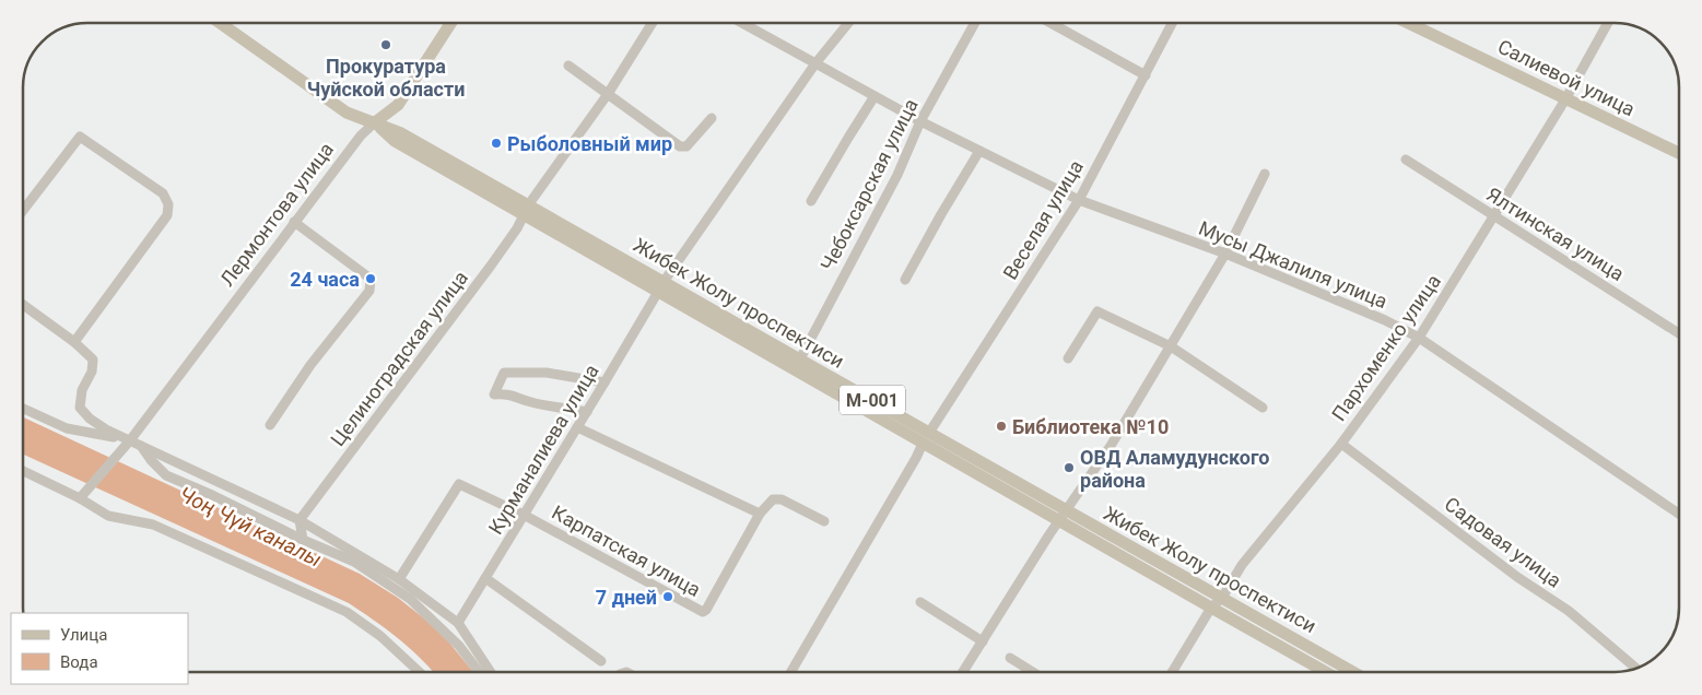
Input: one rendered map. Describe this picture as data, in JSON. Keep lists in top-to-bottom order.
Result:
{
  "streets": {
    "main road": [
      "Салиевой улица",
      "Лермонтова улица",
      "Жибек Жолу проспектиси",
      "М-001"
    ],
    "street": [
      "Чебоксарская улица",
      "Веселая улица",
      "Ялтинская улица",
      "Мусы Джалиля улица",
      "Пархоменко улица",
      "Целиноградская улица",
      "Курманалиева улица",
      "Садовая улица",
      "Карпатская улица"
    ]
  },
  "crossings": [
    ["Салиевой улица", "Пархоменко улица"],
    ["Чебоксарская улица", "Мусы Джалиля улица"],
    ["Чебоксарская улица", "Жибек Жолу проспектиси"],
    ["Лермонтова улица", "Жибек Жолу проспектиси"],
    ["Веселая улица", "Мусы Джалиля улица"],
    ["Веселая улица", "Жибек Жолу проспектиси"],
    ["Ялтинская улица", "Пархоменко улица"],
    ["Мусы Джалиля улица", "Пархоменко улица"],
    ["Мусы Джалиля улица", "Курманалиева улица"],
    ["Жибек Жолу проспектиси", "Пархоменко улица"],
    ["Жибек Жолу проспектиси", "Целиноградская улица"],
    ["Жибек Жолу проспектиси", "Курманалиева улица"],
    ["Пархоменко улица", "Садовая улица"],
    ["Курманалиева улица", "Карпатская улица"]
  ],
  "water": ["Чоң Чүй каналы"],
  "places": [
    "Прокуратура Чуйской области",
    "Рыболовный мир",
    "24 часа",
    "Библиотека №10",
    "ОВД Аламудунского района",
    "7 дней"
  ],
  "legend": ["Улица", "Вода"]
}
